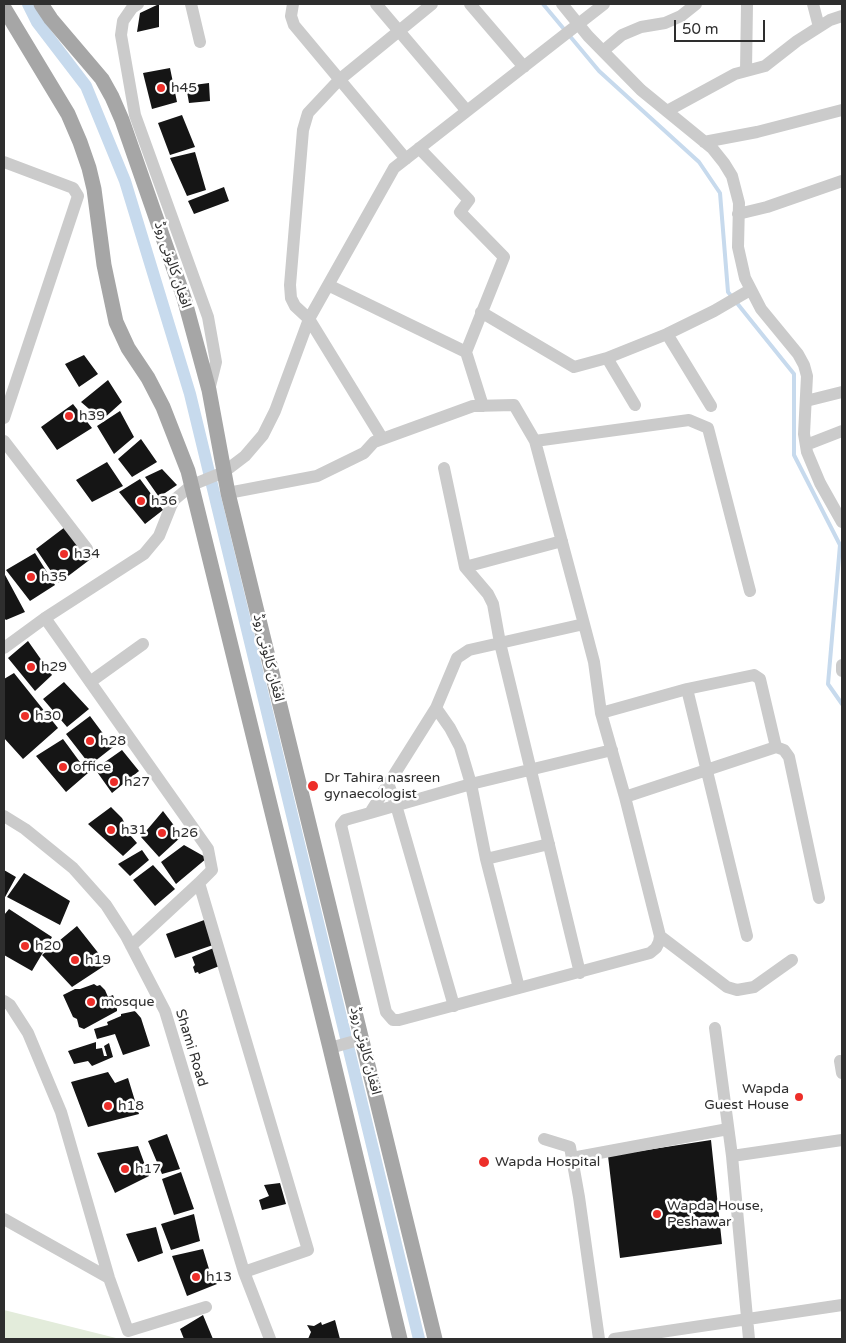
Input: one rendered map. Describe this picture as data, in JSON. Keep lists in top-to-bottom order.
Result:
{
  "streets": {
    "main road": ["افغان کالونی روڈ"],
    "street": ["Shami Road"]
  },
  "places": [
    "h45",
    "h39",
    "h36",
    "h34",
    "h35",
    "h29",
    "h30",
    "h28",
    "office",
    "h27",
    "Dr Tahira nasreen gynaecologist",
    "h31",
    "h26",
    "h20",
    "h19",
    "mosque",
    "Wapda Guest House",
    "h18",
    "Wapda Hospital",
    "h17",
    "Wapda House, Peshawar",
    "h13"
  ],
  "scale_bar": "50 m"
}
